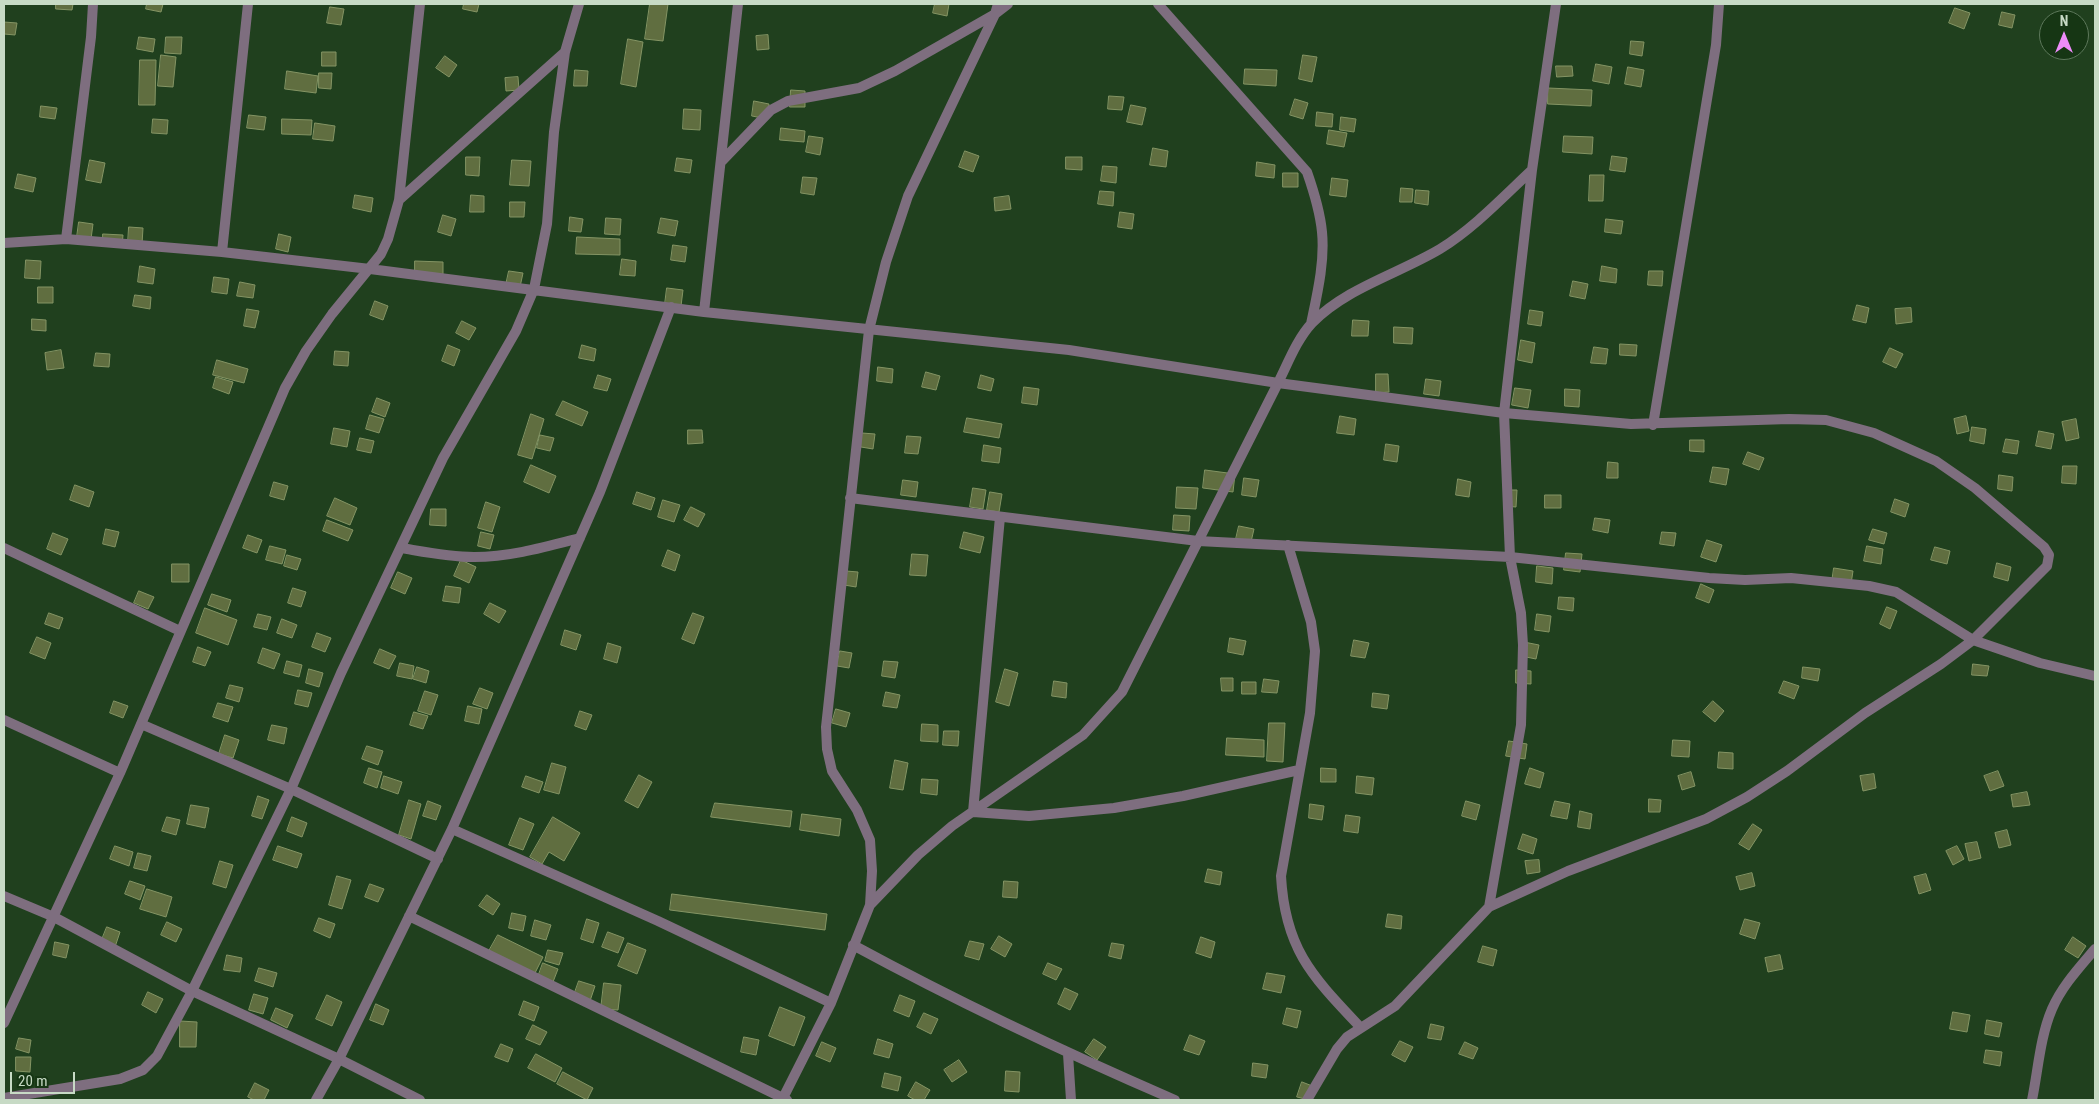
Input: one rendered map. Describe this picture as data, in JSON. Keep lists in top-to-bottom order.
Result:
{
  "scale_bar": "20 m",
  "north": "top"
}
